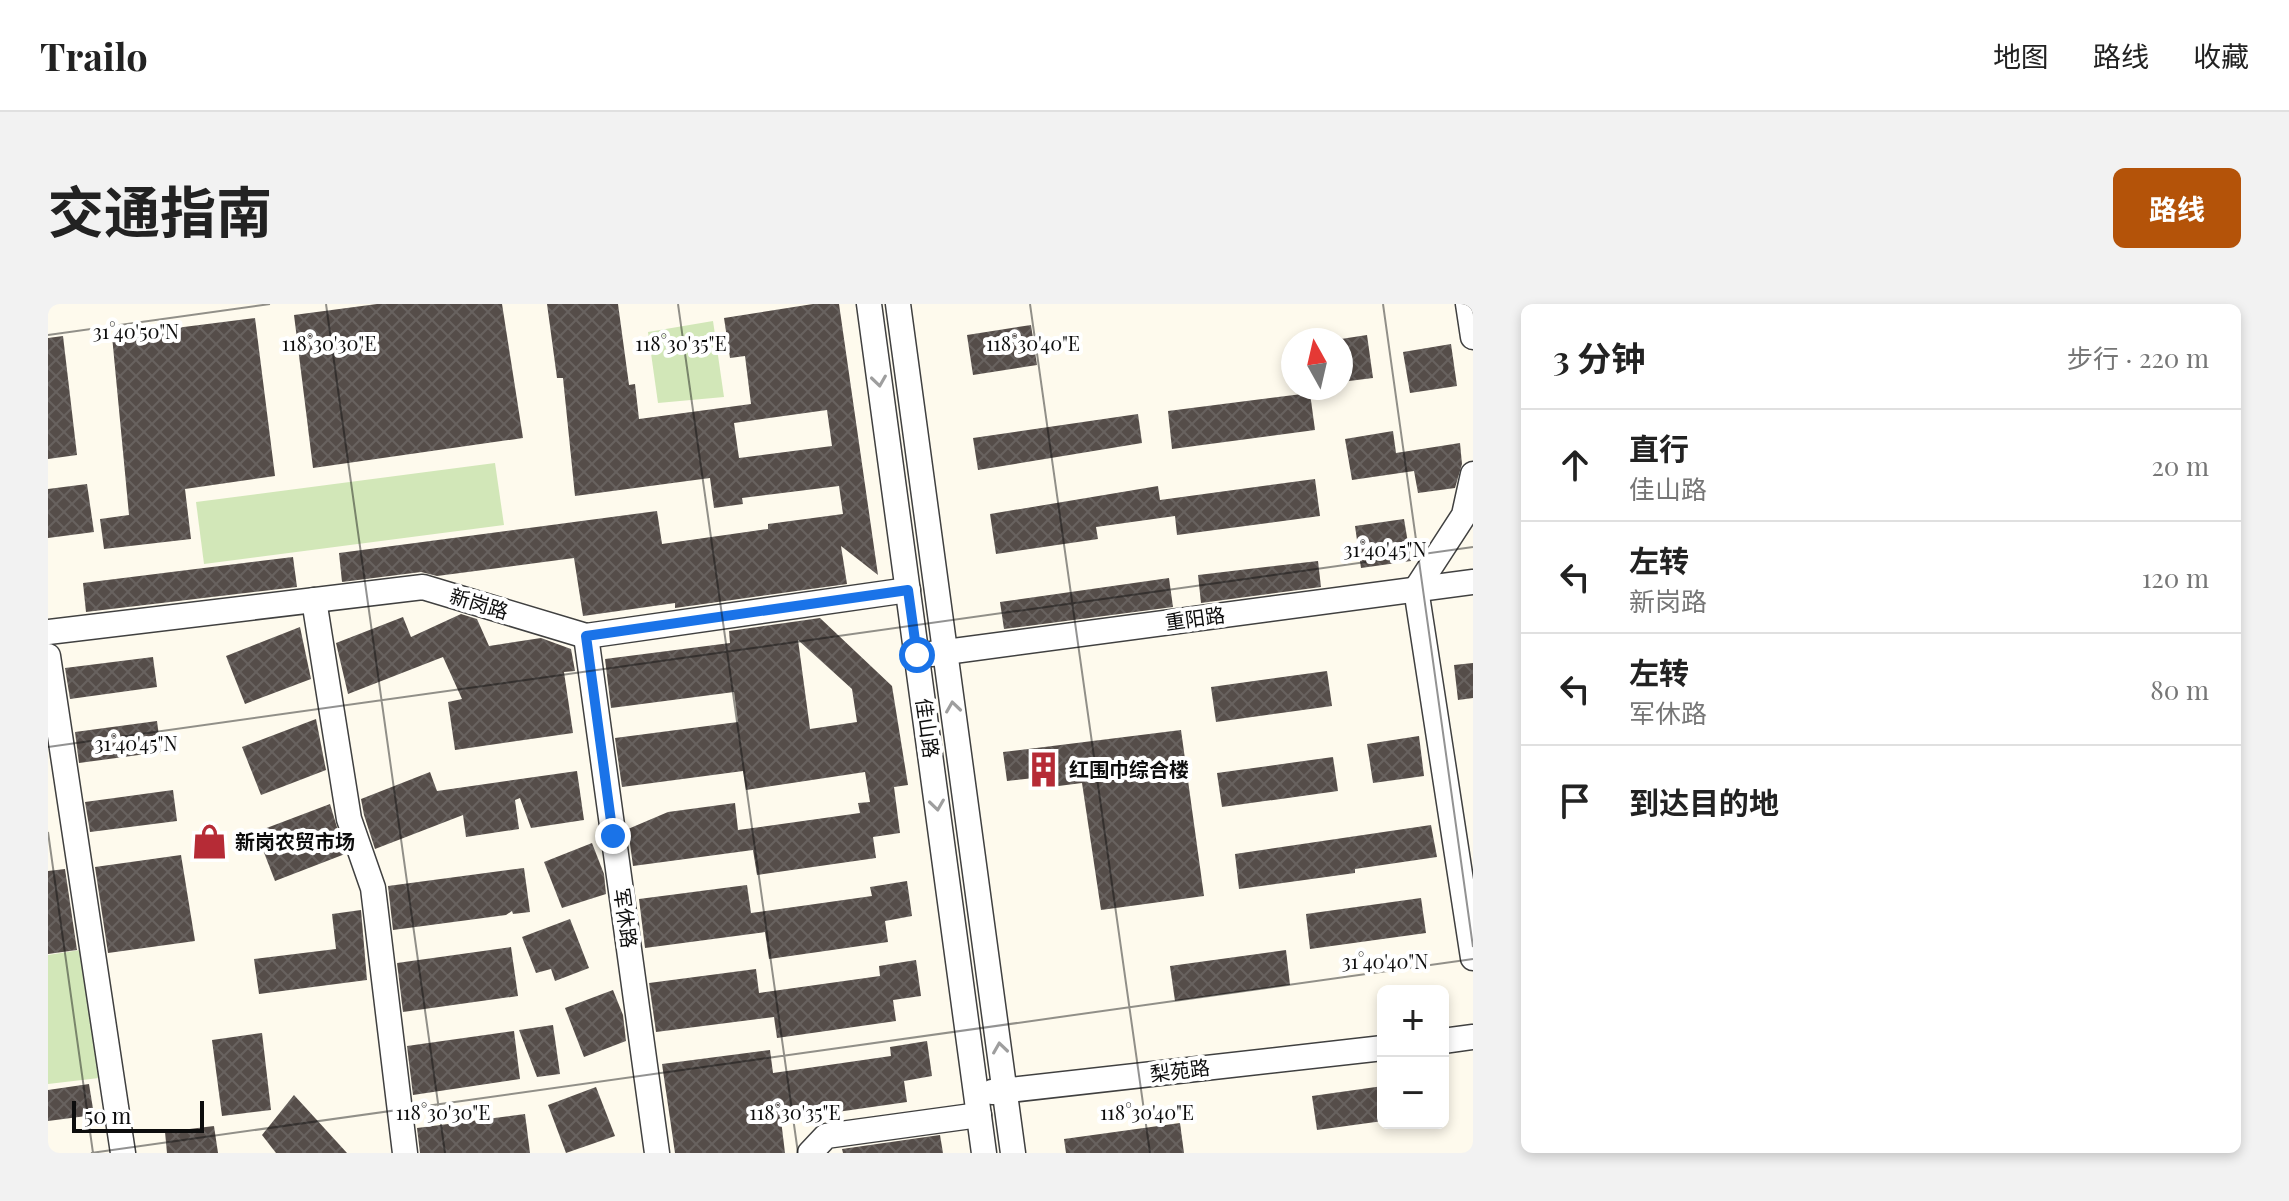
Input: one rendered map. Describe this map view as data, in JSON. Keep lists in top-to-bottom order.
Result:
{
  "streets": {
    "street": [
      "新岗路",
      "重阳路",
      "佳山路",
      "军休路",
      "梨苑路"
    ]
  },
  "crossings": [
    ["新岗路", "佳山路"],
    ["新岗路", "军休路"],
    ["重阳路", "佳山路"],
    ["佳山路", "梨苑路"]
  ],
  "places": {
    "building": ["红围巾综合楼"],
    "shop": ["新岗农贸市场"]
  },
  "scale_bar": "50 m",
  "north": "top",
  "page": {
    "header": "Trailo",
    "nav": ["地图", "路线", "收藏"],
    "title": "交通指南",
    "buttons": "路线",
    "heading": ["3 分钟", "步行 · 220 m"],
    "list": [
      ["直行", "佳山路", "20 m"],
      ["左转", "新岗路", "120 m"],
      ["左转", "军休路", "80 m"],
      "到达目的地"
    ],
    "map_buttons": ["+", "−"],
    "scale": "50 m"
  },
  "coordinates": [
    "31°40'50\"N",
    "118°30'30\"E",
    "118°30'35\"E",
    "118°30'40\"E",
    "31°40'45\"N",
    "31°40'40\"N"
  ]
}
